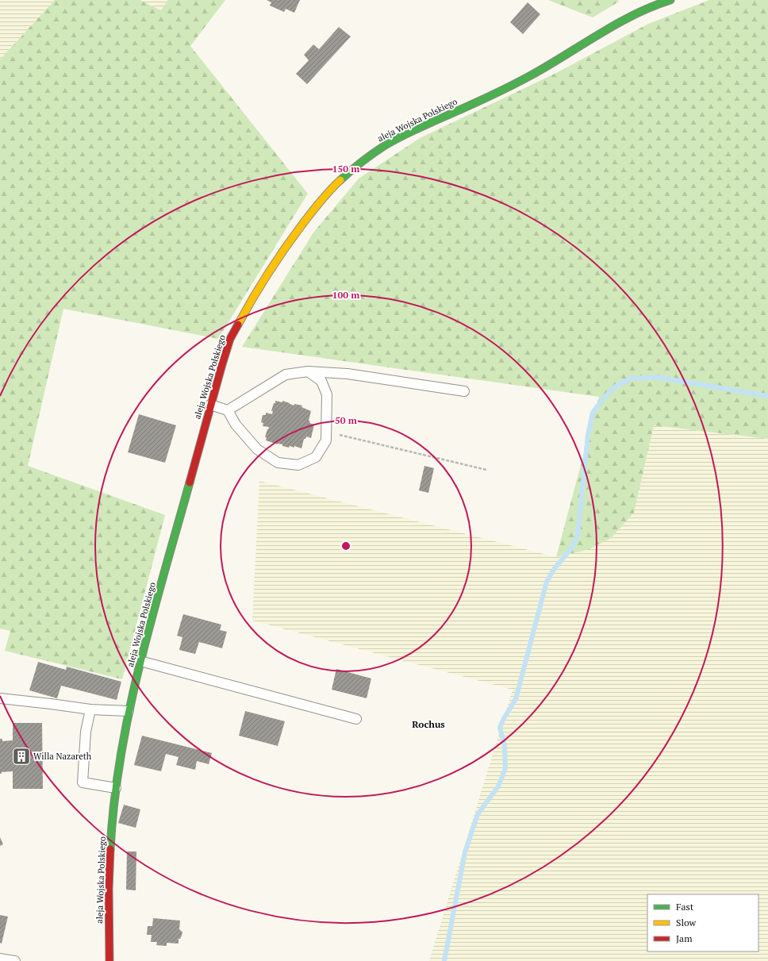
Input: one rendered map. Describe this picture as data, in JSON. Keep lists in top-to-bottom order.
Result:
{
  "streets": {
    "street": ["aleja Wojska Polskiego"]
  },
  "districts": ["Rochus"],
  "places": {
    "building": ["Willa Nazareth"]
  },
  "legend": ["Fast", "Slow", "Jam"],
  "rings": ["150 m", "100 m", "50 m"]
}
